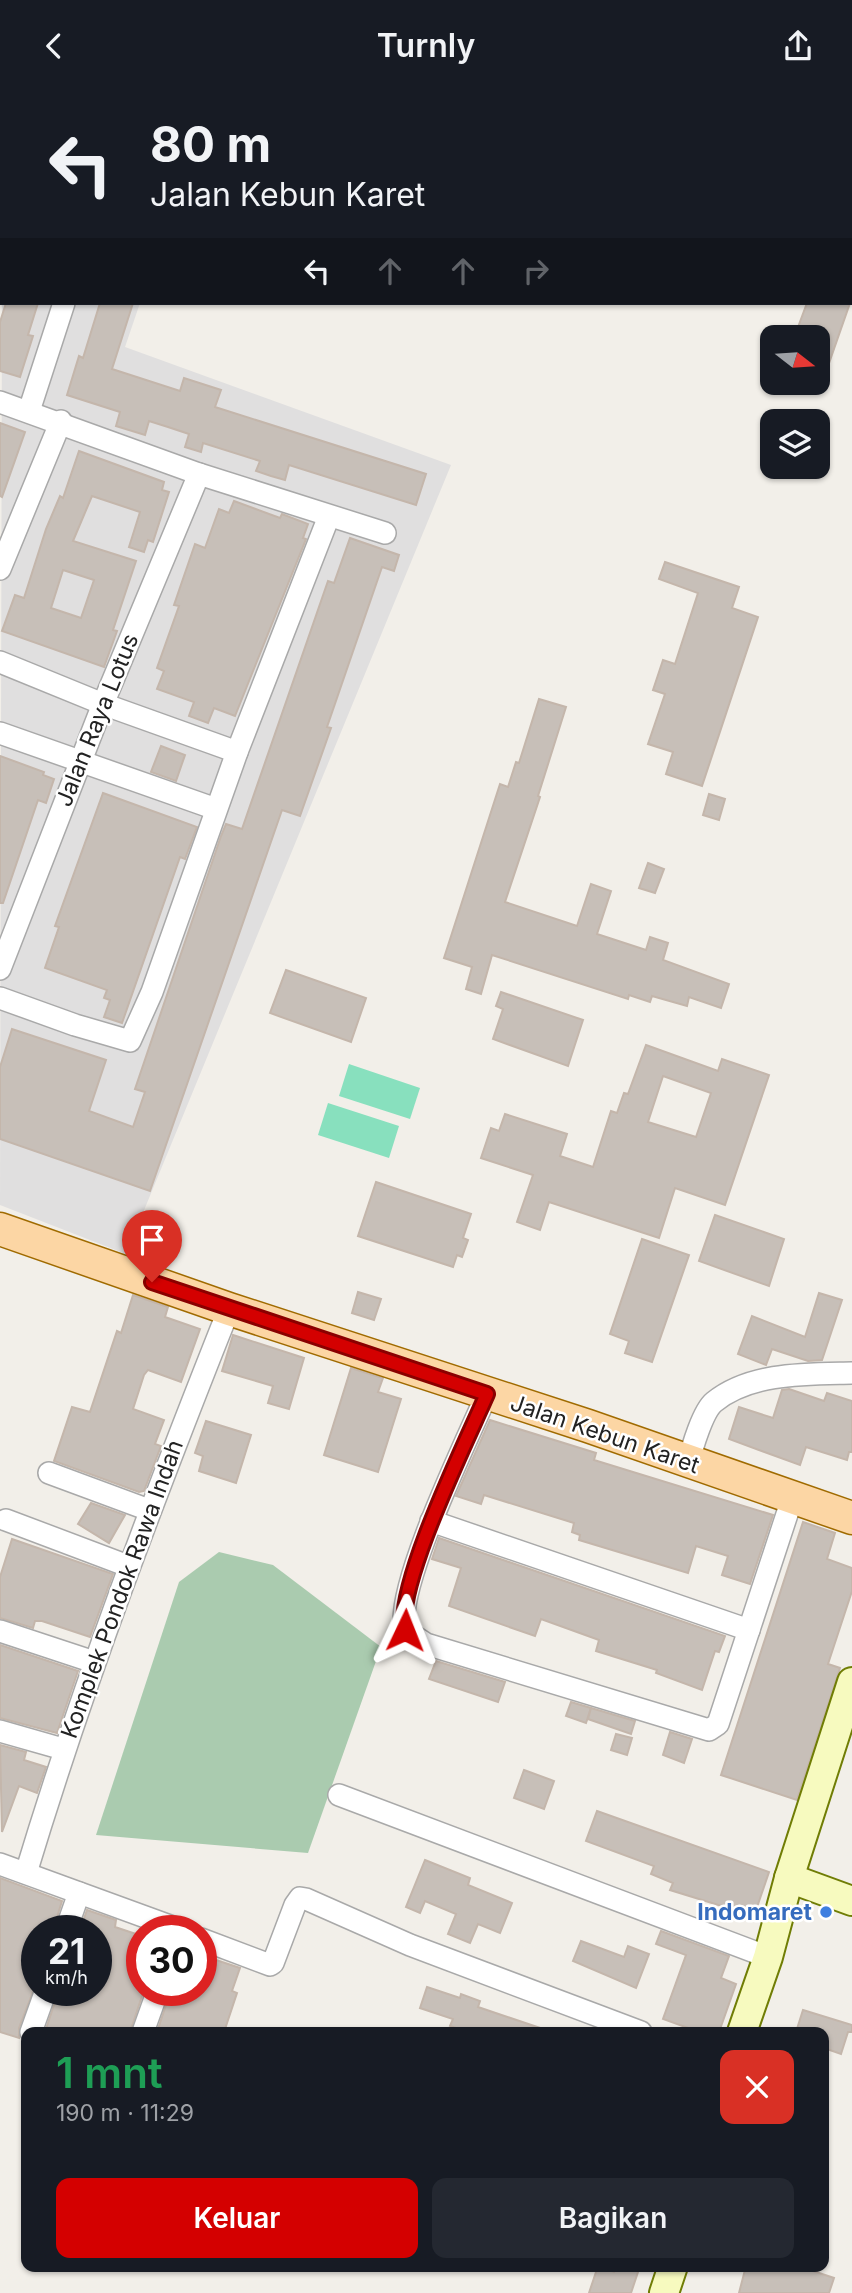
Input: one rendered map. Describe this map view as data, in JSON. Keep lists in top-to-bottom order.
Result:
{
  "streets": {
    "main road": ["Jalan Kebun Karet"],
    "street": ["Jalan Raya Lotus", "Komplek Pondok Rawa Indah"]
  },
  "crossings": [
    ["Jalan Kebun Karet", "Komplek Pondok Rawa Indah"]
  ],
  "places": ["Indomaret"],
  "north": "right",
  "page": {
    "header": "Turnly",
    "turn": ["80 m", "Jalan Kebun Karet"],
    "speed": "21 km/h",
    "limit": "30",
    "heading": ["1 mnt", "190 m · 11:29"],
    "buttons": ["Keluar", "Bagikan"]
  }
}
